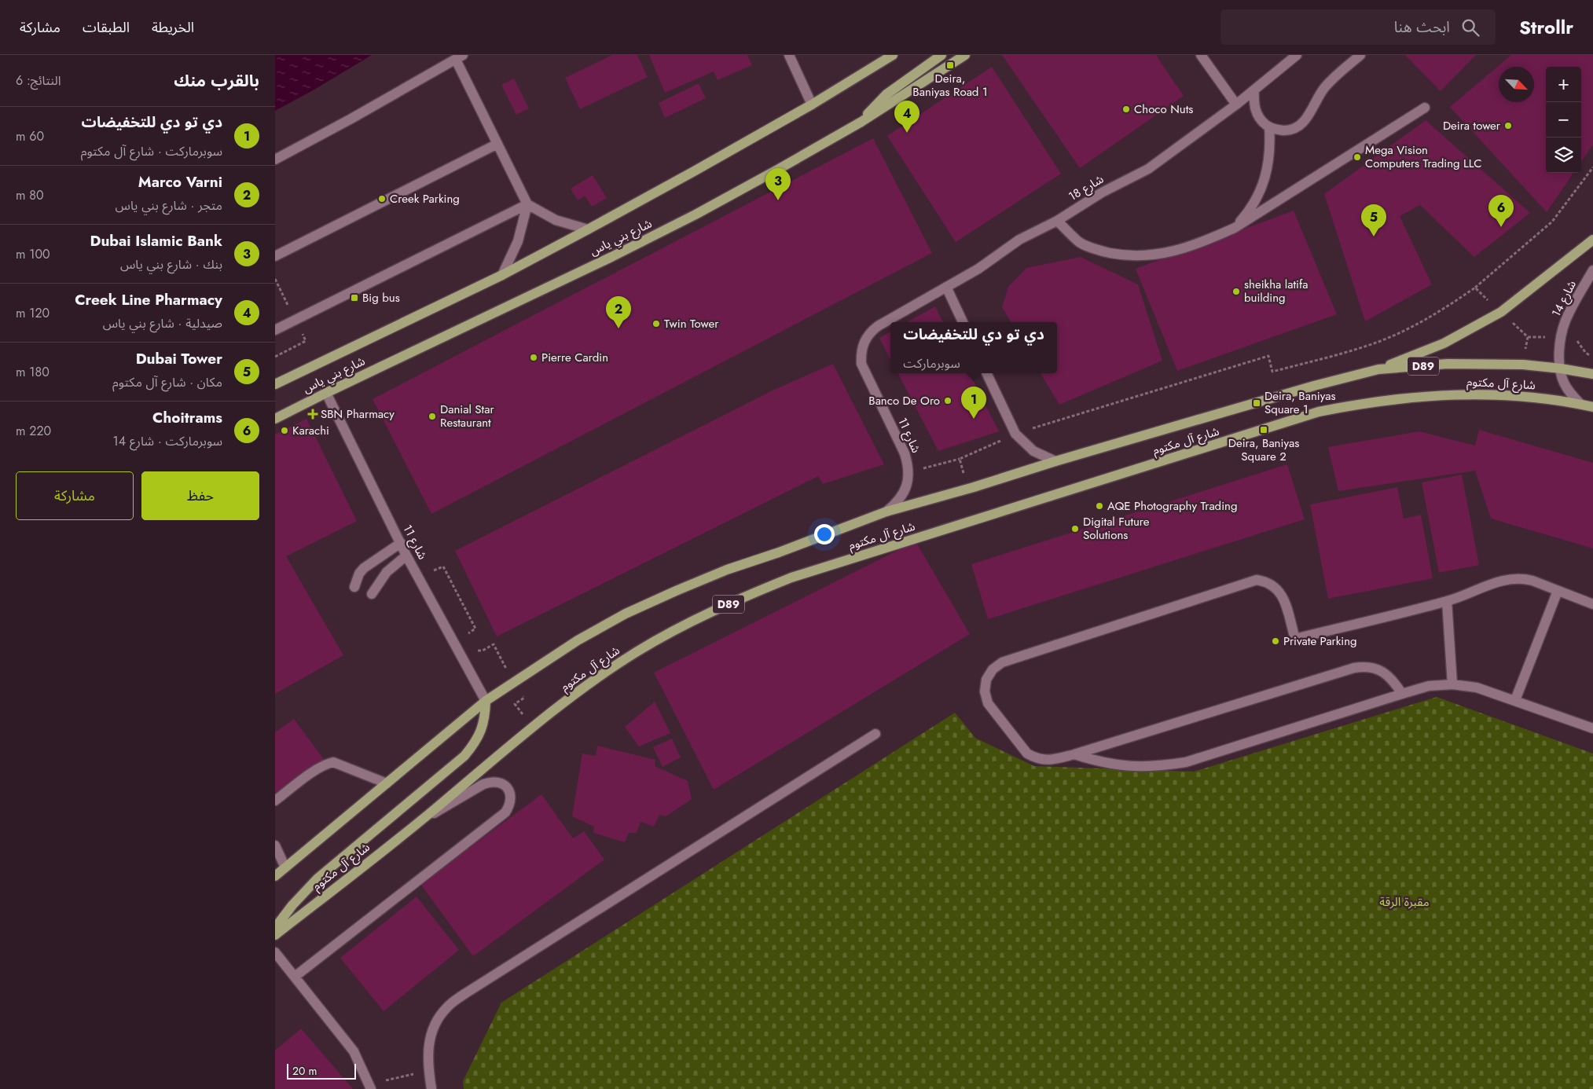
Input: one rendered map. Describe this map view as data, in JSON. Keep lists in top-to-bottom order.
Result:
{
  "streets": {
    "main road": ["شارع بني ياس", "D89", "شارع آل مكتوم"],
    "street": ["شارع 18", "شارع 14", "شارع 11"]
  },
  "crossings": [
    ["شارع 18", "شارع 11"],
    ["شارع بني ياس", "شارع 11"],
    ["شارع 14", "شارع آل مكتوم"],
    ["شارع آل مكتوم", "شارع 11"]
  ],
  "parks": ["مقبرة الرقة"],
  "places": {
    "transit": [
      "Deira, Baniyas Road 1",
      "Big bus",
      "Deira, Baniyas Square 1",
      "Deira, Baniyas Square 2"
    ],
    "other": [
      "Choco Nuts",
      "Deira tower",
      "Mega Vision Computers Trading LLC",
      "Creek Parking",
      "sheikha latifa building",
      "Twin Tower",
      "Pierre Cardin",
      "Banco De Oro",
      "Danial Star Restaurant",
      "Karachi",
      "AQE Photography Trading",
      "Digital Future Solutions",
      "Private Parking"
    ],
    "health": ["SBN Pharmacy"]
  },
  "scale_bar": "20 m",
  "north": "bottom right",
  "page": {
    "header": "Strollr",
    "search": "ابحث هنا",
    "nav": ["الخريطة", "الطبقات", "مشاركة"],
    "heading": ["بالقرب منك", "النتائج: 6"],
    "map_buttons": ["+", "−"],
    "pins": [
      "4",
      "3",
      "6",
      "5",
      "2",
      "1"
    ],
    "list": [
      {
        "mark": "1",
        "name": "دي تو دي للتخفيضات",
        "note": "سوبرماركت · شارع آل مكتوم",
        "value": "60 m"
      },
      {
        "mark": "2",
        "name": "Marco Varni",
        "note": "متجر · شارع بني ياس",
        "value": "80 m"
      },
      {
        "mark": "3",
        "name": "Dubai Islamic Bank",
        "note": "بنك · شارع بني ياس",
        "value": "100 m"
      },
      {
        "mark": "4",
        "name": "Creek Line Pharmacy",
        "note": "صيدلية · شارع بني ياس",
        "value": "120 m"
      },
      {
        "mark": "5",
        "name": "Dubai Tower",
        "note": "مكان · شارع آل مكتوم",
        "value": "180 m"
      },
      {
        "mark": "6",
        "name": "Choitrams",
        "note": "سوبرماركت · شارع 14",
        "value": "220 m"
      }
    ],
    "popup": ["دي تو دي للتخفيضات", "سوبرماركت"],
    "buttons": ["حفظ", "مشاركة"],
    "scale": "20 m"
  }
}
